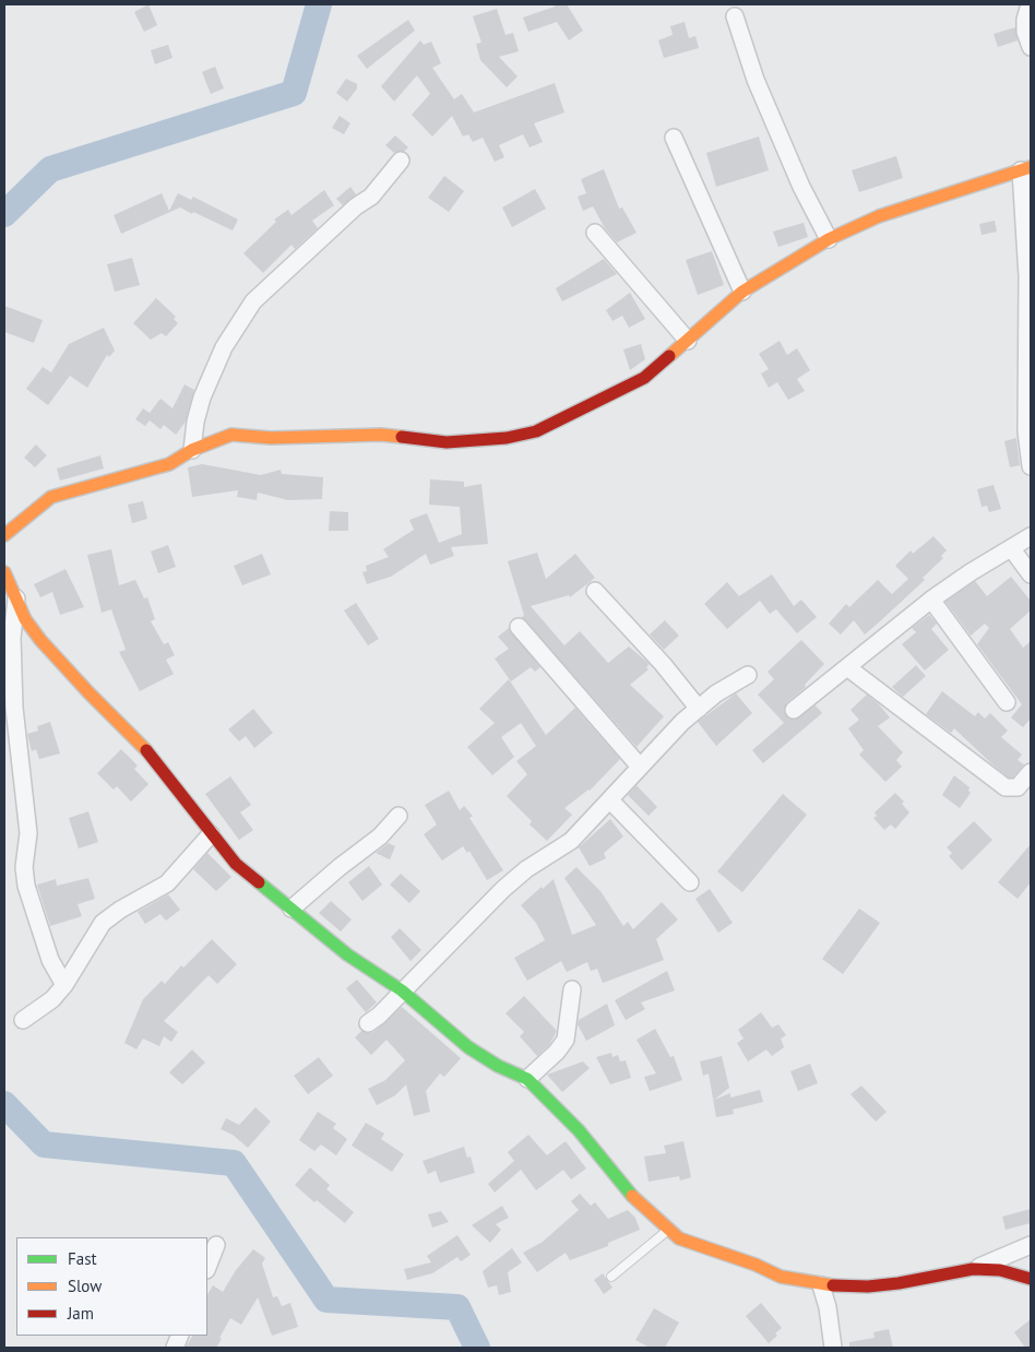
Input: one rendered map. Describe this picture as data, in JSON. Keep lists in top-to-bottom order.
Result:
{
  "legend": ["Fast", "Slow", "Jam"]
}
